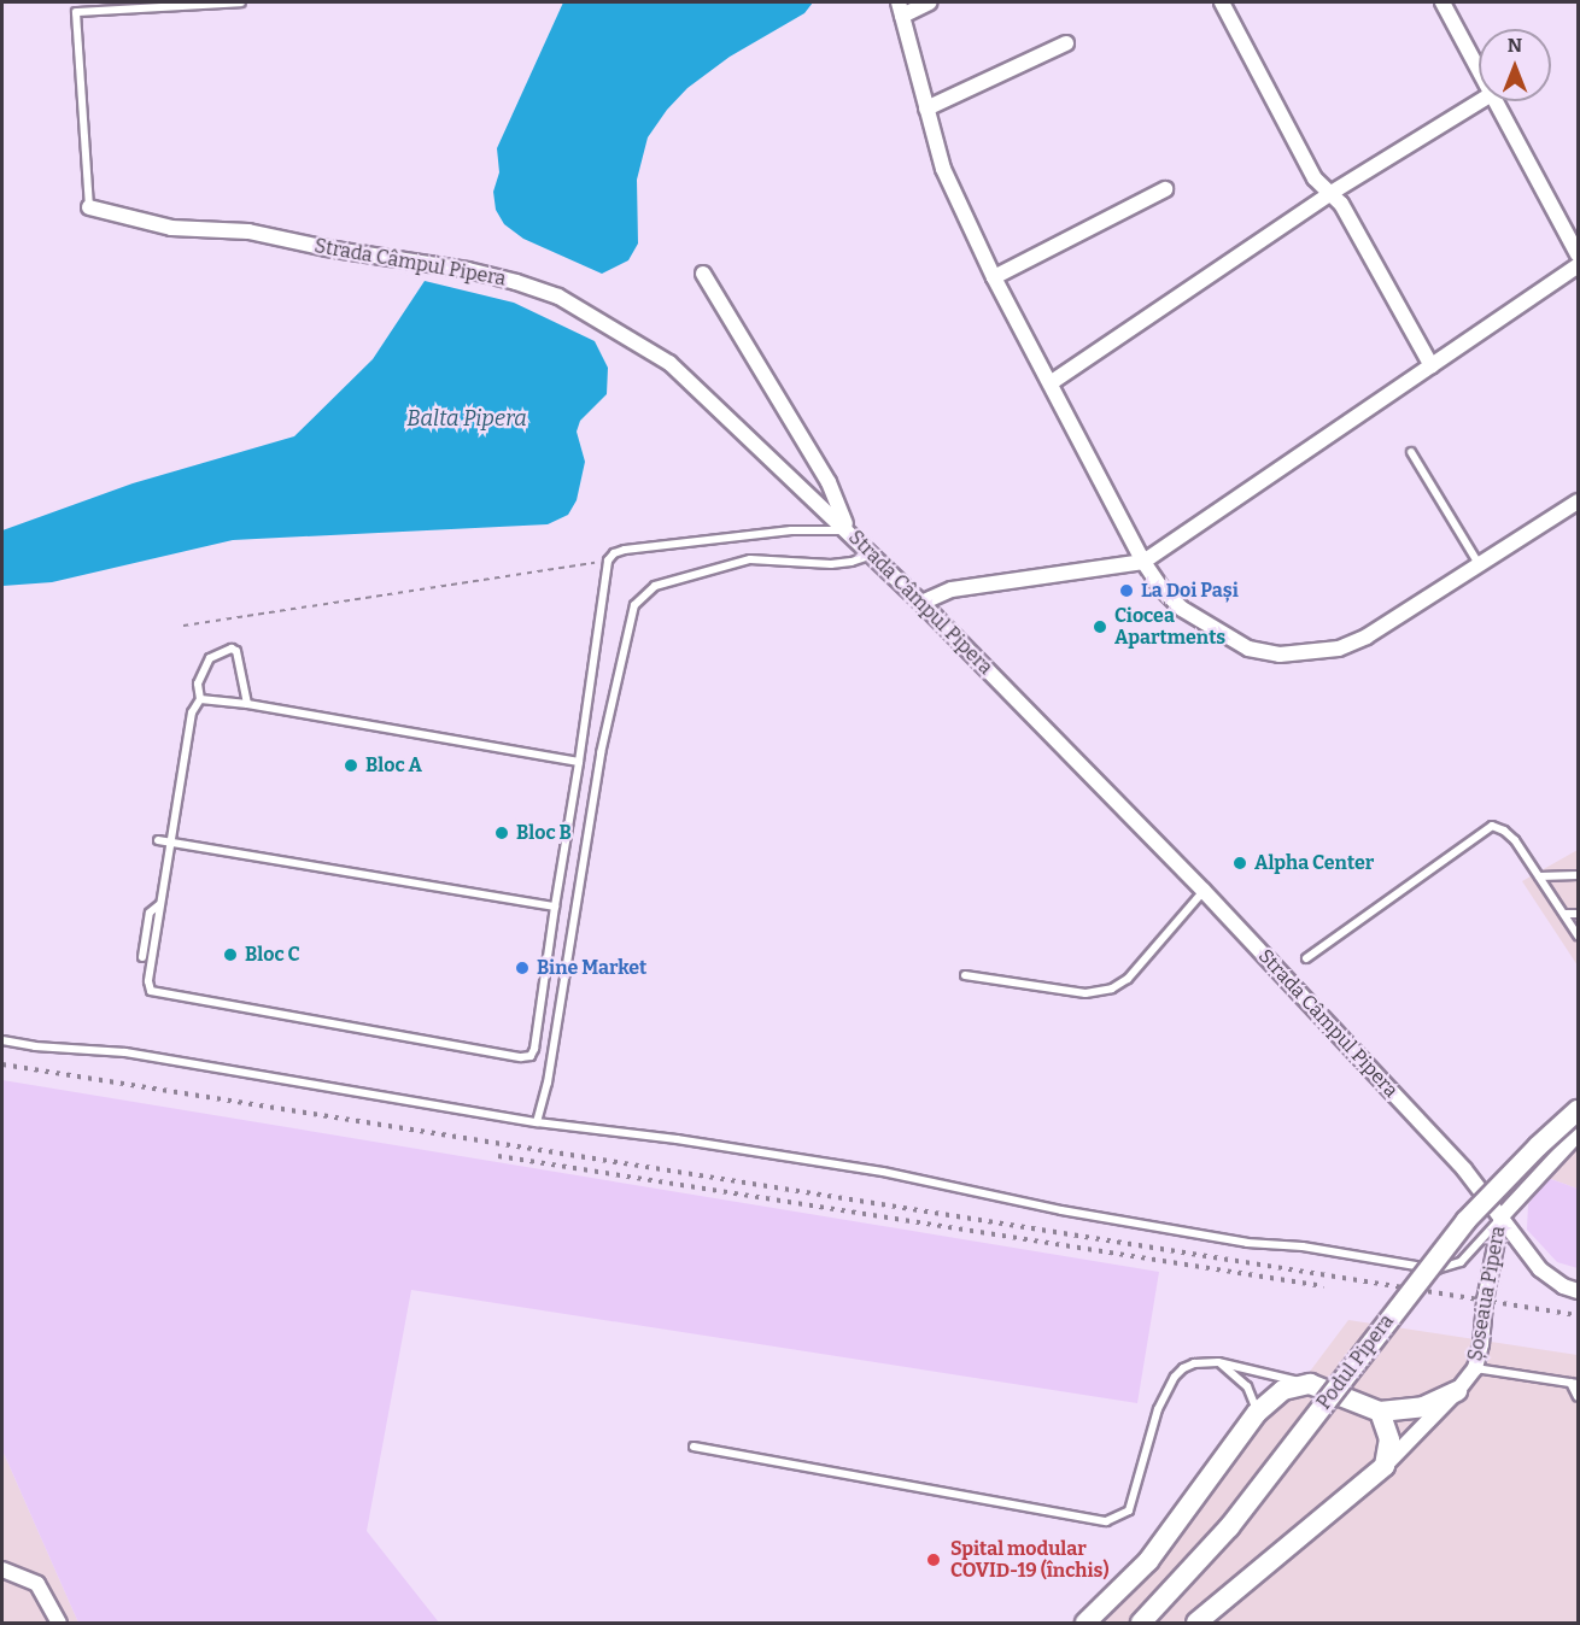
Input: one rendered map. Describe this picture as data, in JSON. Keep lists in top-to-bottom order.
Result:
{
  "streets": {
    "main road": ["Podul Pipera"],
    "street": ["Strada Câmpul Pipera", "Șoseaua Pipera"]
  },
  "crossings": [
    ["Strada Câmpul Pipera", "Șoseaua Pipera"]
  ],
  "water": ["Balta Pipera"],
  "places": [
    "La Doi Pași",
    "Ciocea Apartments",
    "Bloc A",
    "Bloc B",
    "Alpha Center",
    "Bloc C",
    "Bine Market",
    "Spital modular COVID-19 (închis)"
  ],
  "north": "top"
}
